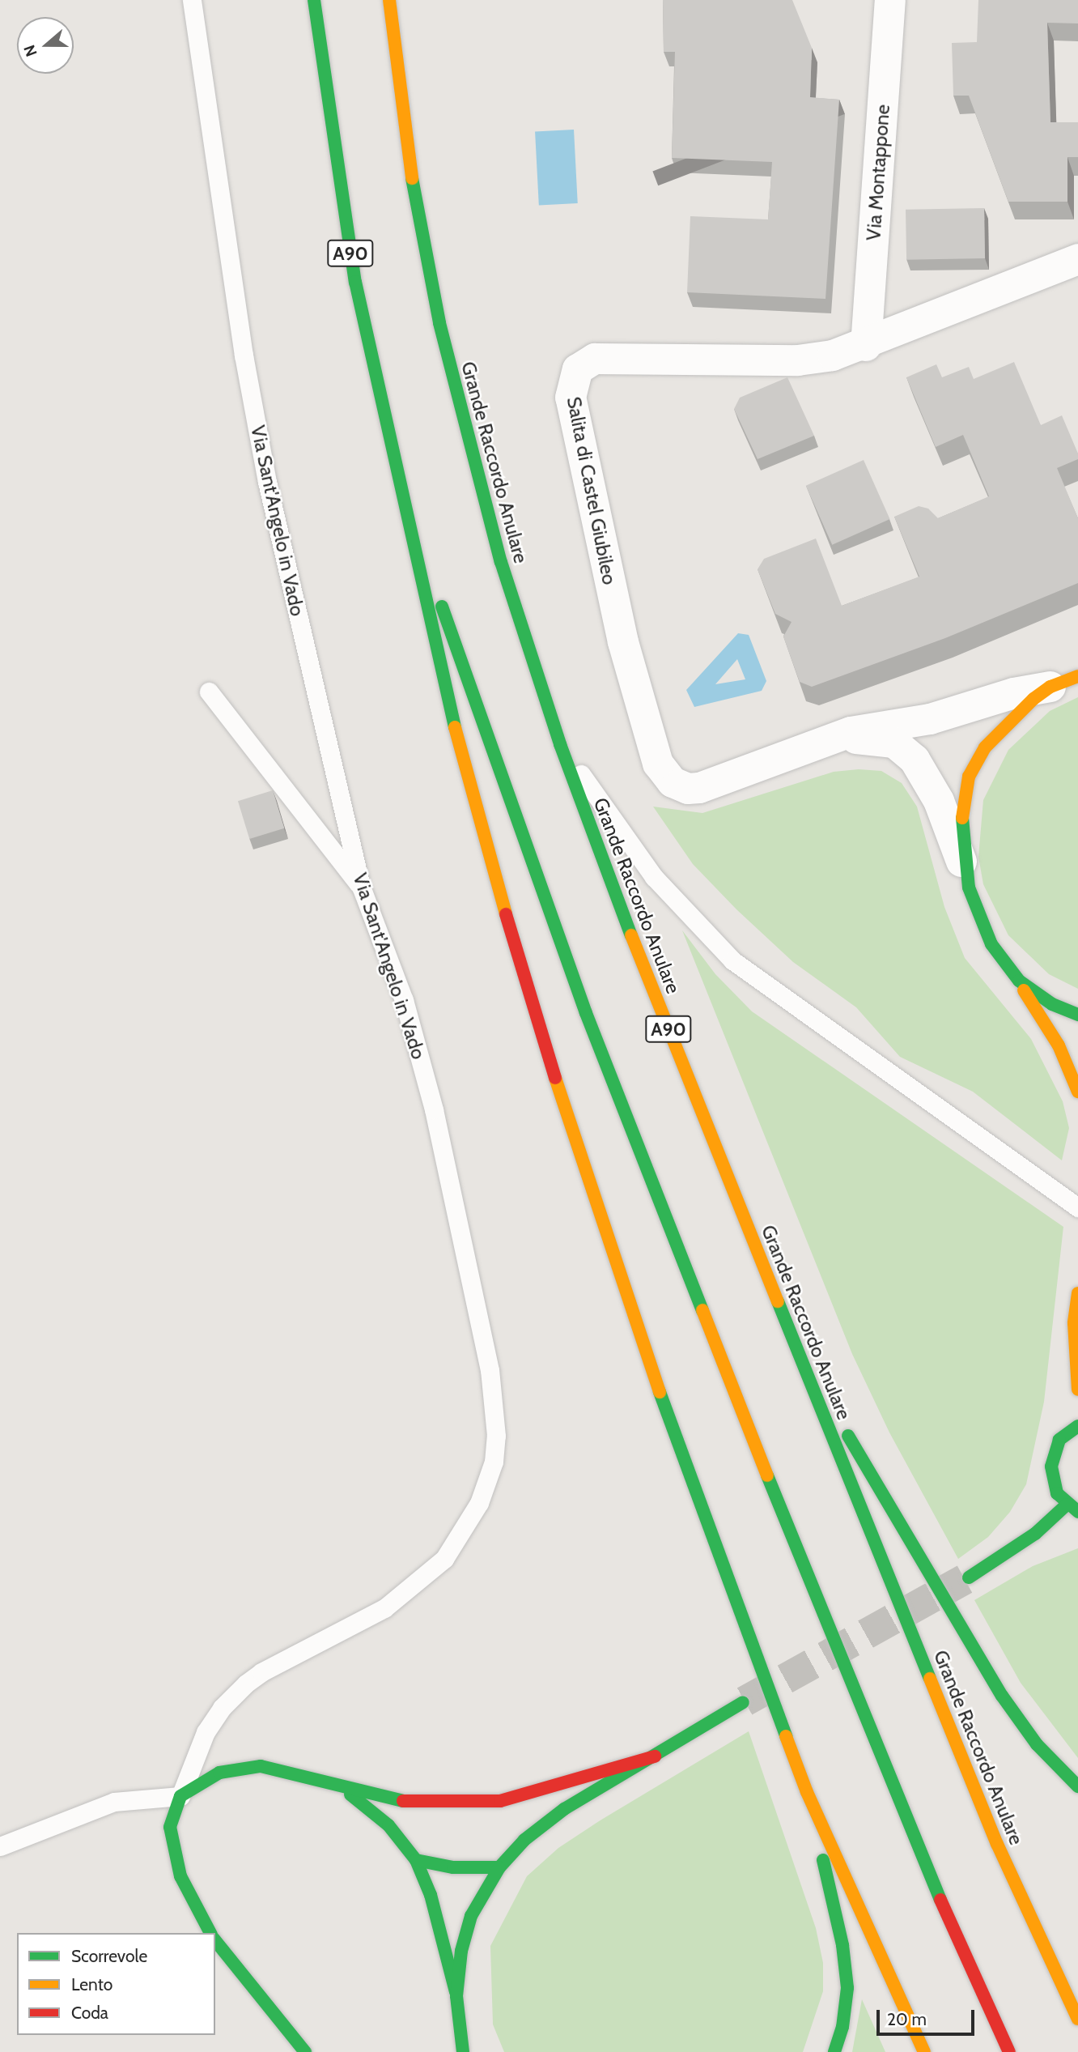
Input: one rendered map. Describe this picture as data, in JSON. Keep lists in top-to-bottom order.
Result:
{
  "streets": {
    "main road": ["A90", "Grande Raccordo Anulare"],
    "street": ["Via Montappone", "Salita di Castel Giubileo"],
    "lane": ["Via Sant'Angelo in Vado"]
  },
  "crossings": [
    ["Via Montappone", "Salita di Castel Giubileo"]
  ],
  "legend": ["Scorrevole", "Lento", "Coda"],
  "scale_bar": "20 m",
  "north": "left"
}
